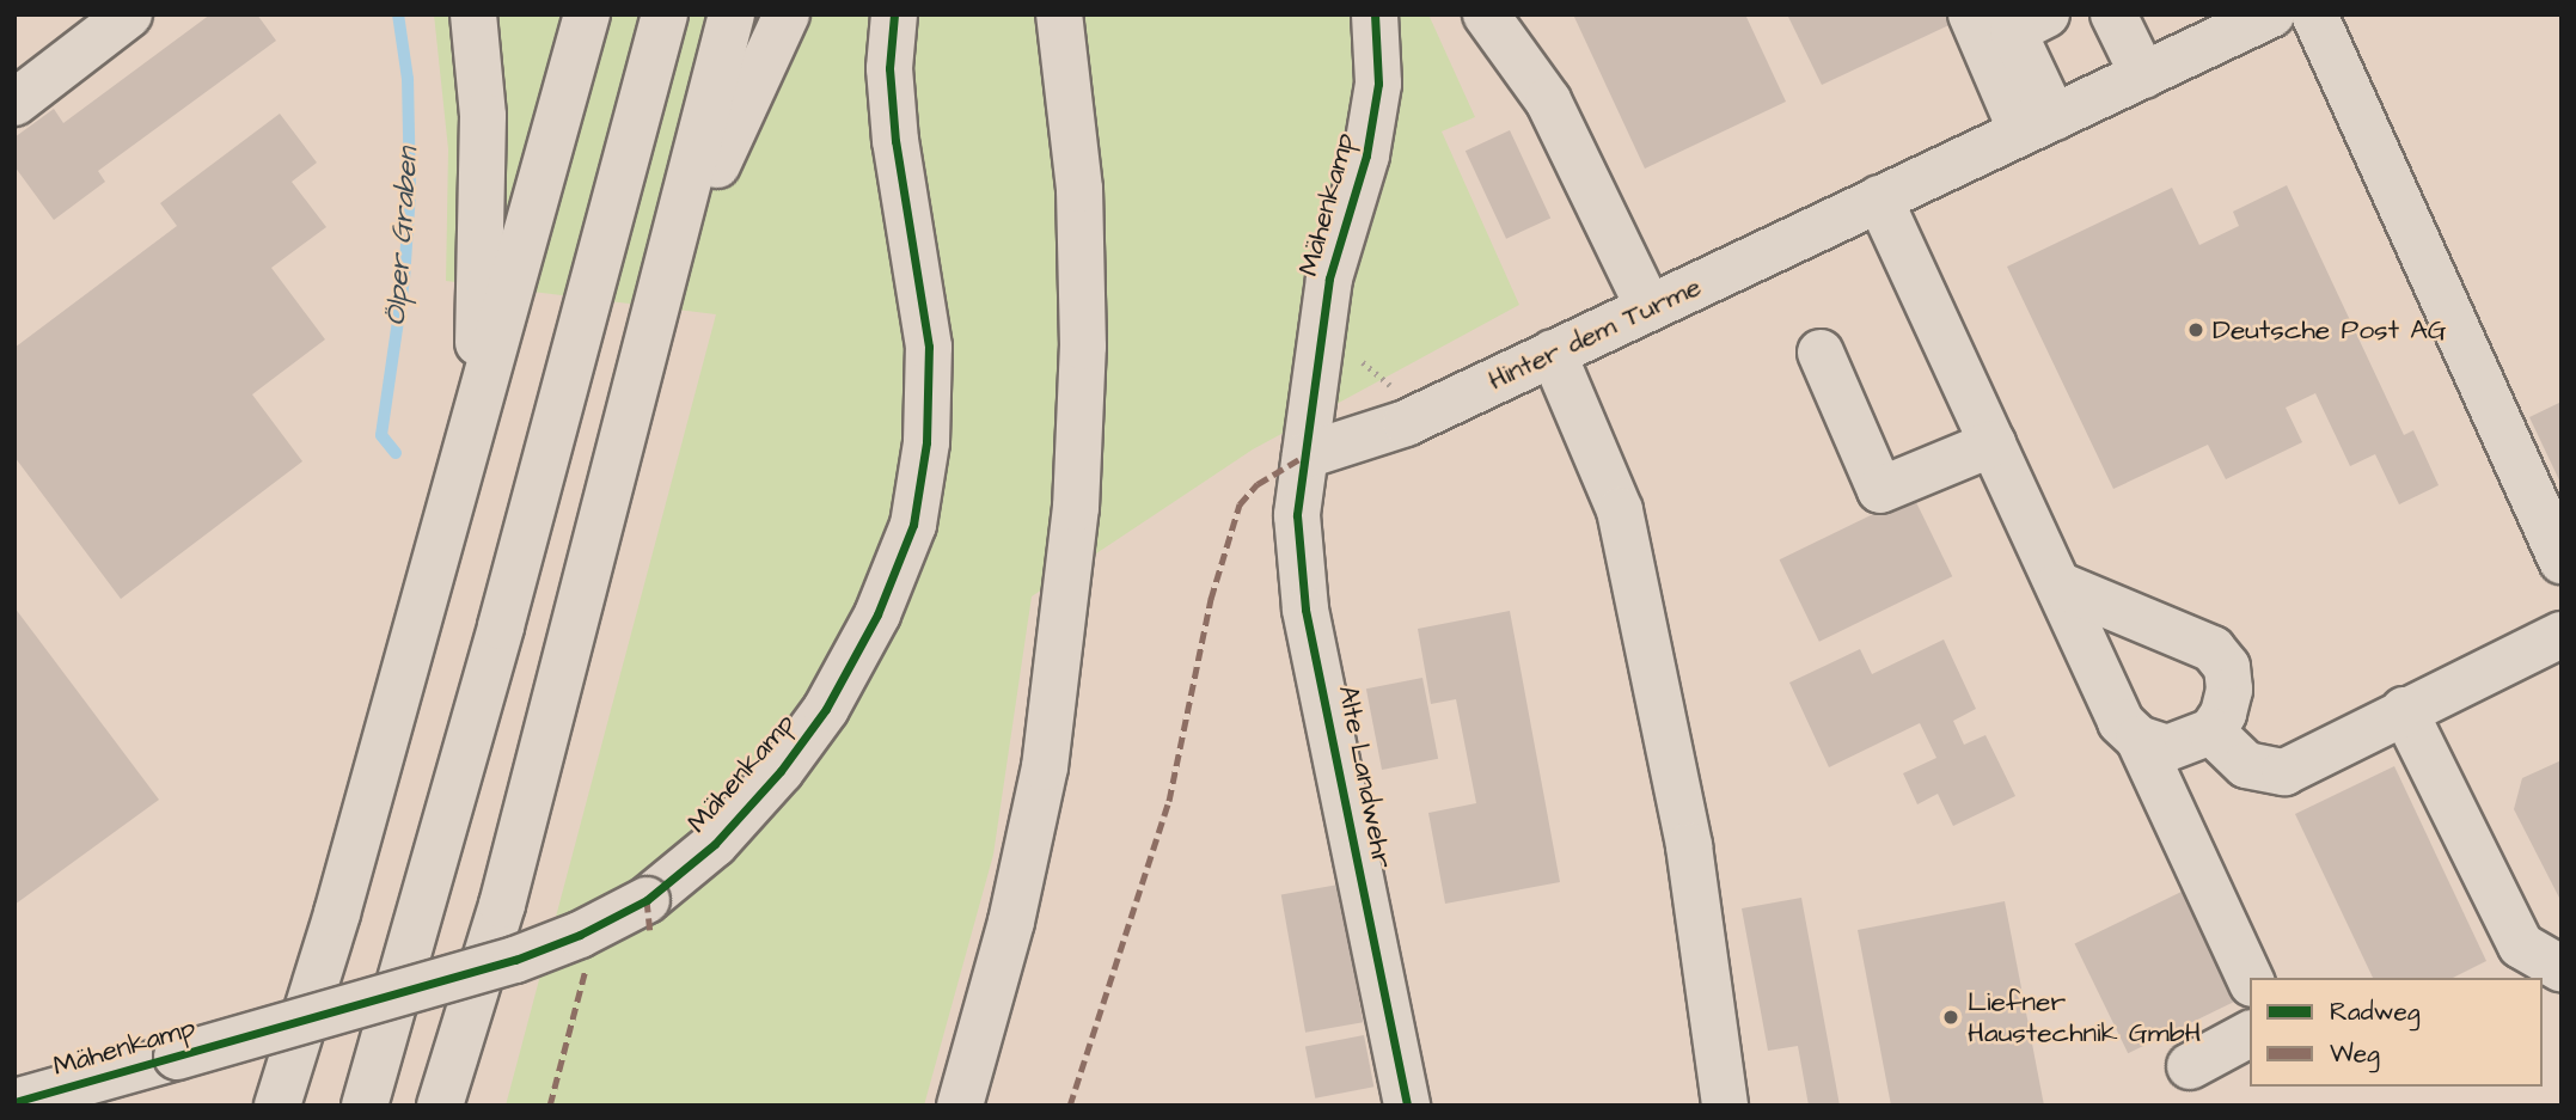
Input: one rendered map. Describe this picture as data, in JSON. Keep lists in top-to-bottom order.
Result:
{
  "streets": {
    "main road": ["Mähenkamp", "Hinter dem Turme", "Alte Landwehr"]
  },
  "crossings": [
    ["Mähenkamp", "Hinter dem Turme"],
    ["Mähenkamp", "Alte Landwehr"],
    ["Hinter dem Turme", "Alte Landwehr"]
  ],
  "water": ["Ölper Graben"],
  "places": ["Deutsche Post AG", "Liefner Haustechnik GmbH"],
  "legend": ["Radweg", "Weg"]
}
